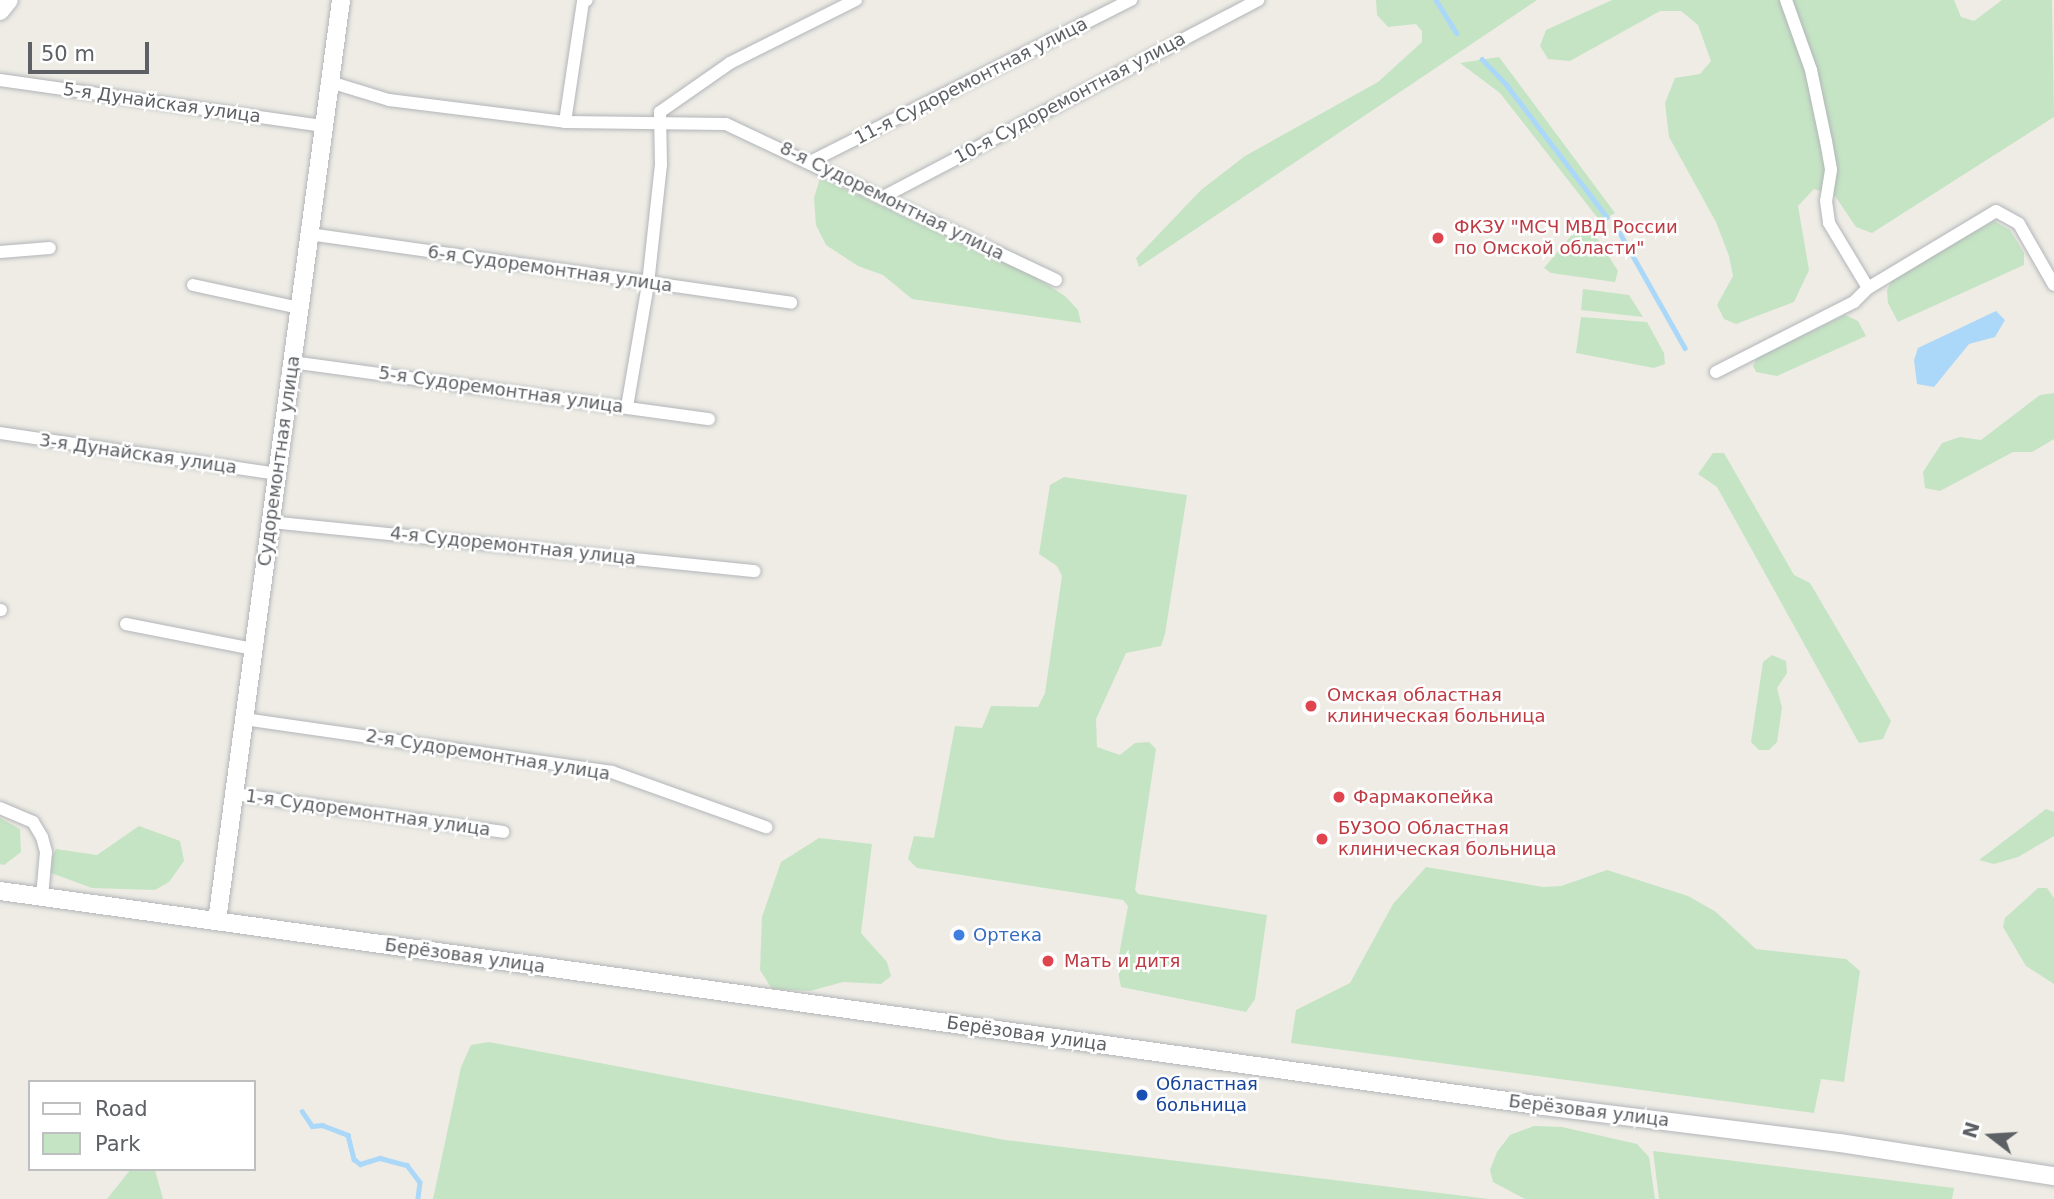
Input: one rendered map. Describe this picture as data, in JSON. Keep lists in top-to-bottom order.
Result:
{
  "streets": {
    "main road": ["Судоремонтная улица", "Берёзовая улица"],
    "street": [
      "11-я Судоремонтная улица",
      "10-я Судоремонтная улица",
      "5-я Дунайская улица",
      "8-я Судоремонтная улица",
      "6-я Судоремонтная улица",
      "5-я Судоремонтная улица",
      "3-я Дунайская улица",
      "4-я Судоремонтная улица",
      "2-я Судоремонтная улица",
      "1-я Судоремонтная улица"
    ]
  },
  "crossings": [
    ["11-я Судоремонтная улица", "8-я Судоремонтная улица"],
    ["10-я Судоремонтная улица", "8-я Судоремонтная улица"],
    ["5-я Дунайская улица", "Судоремонтная улица"],
    ["6-я Судоремонтная улица", "Судоремонтная улица"],
    ["5-я Судоремонтная улица", "Судоремонтная улица"],
    ["3-я Дунайская улица", "Судоремонтная улица"],
    ["Судоремонтная улица", "4-я Судоремонтная улица"],
    ["Судоремонтная улица", "2-я Судоремонтная улица"],
    ["Судоремонтная улица", "1-я Судоремонтная улица"],
    ["Судоремонтная улица", "Берёзовая улица"]
  ],
  "places": [
    "ФКЗУ \"МСЧ МВД России по Омской области\"",
    "Омская областная клиническая больница",
    "Фармакопейка",
    "БУЗОО Областная клиническая больница",
    "Ортека",
    "Мать и дитя",
    "Областная больница"
  ],
  "legend": ["Road", "Park"],
  "scale_bar": "50 m",
  "north": "left"
}
